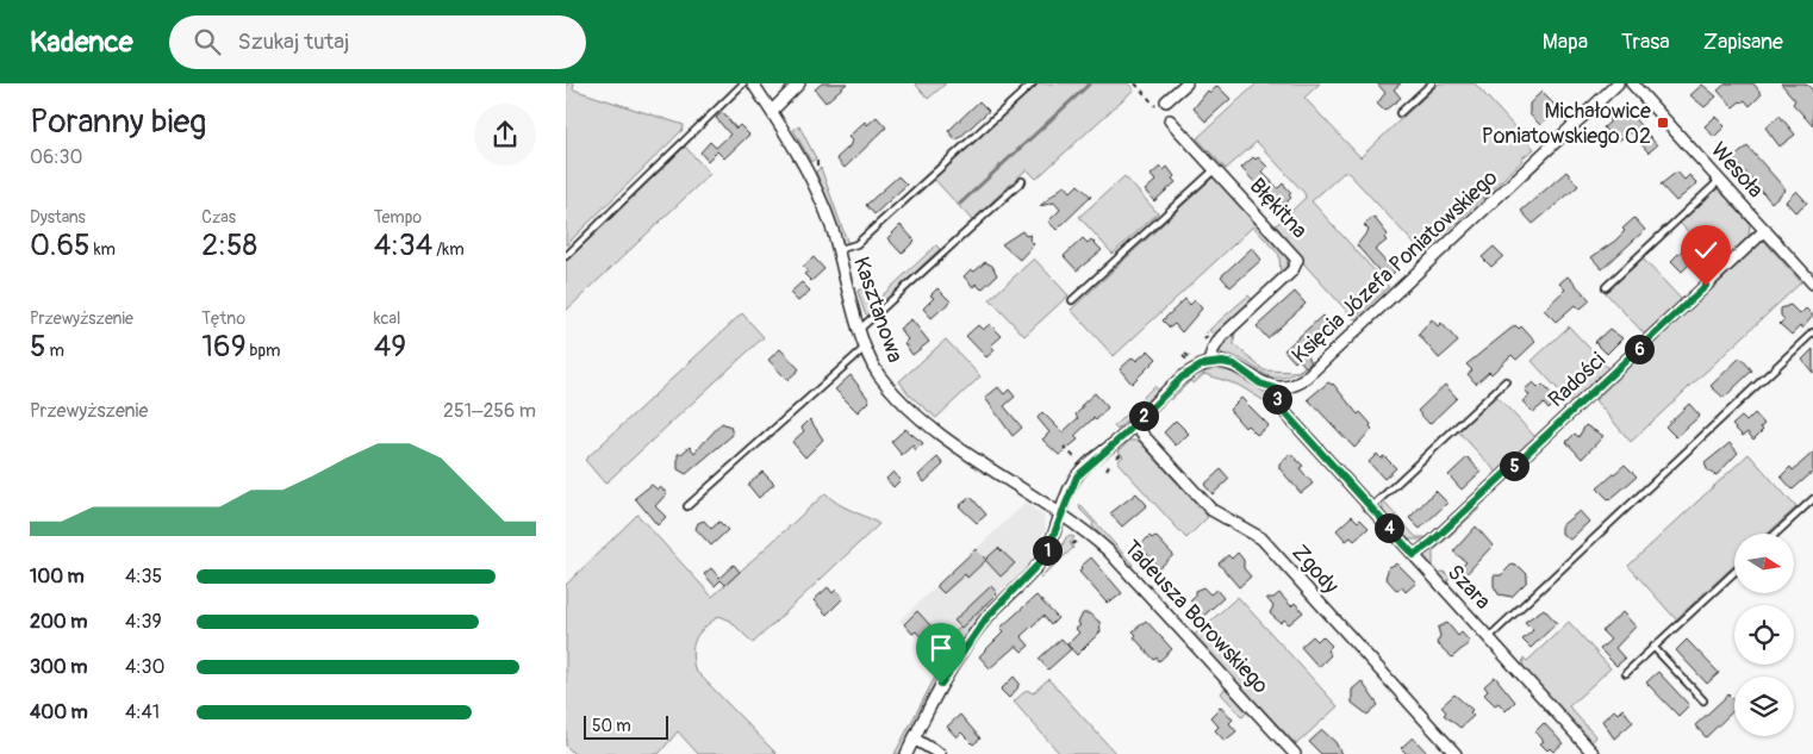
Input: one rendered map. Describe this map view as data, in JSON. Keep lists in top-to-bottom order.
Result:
{
  "streets": {
    "street": [
      "Wesoła",
      "Błękitna",
      "Księcia Józefa Poniatowskiego",
      "Kasztanowa",
      "Radości",
      "Zgody",
      "Szara",
      "Tadeusza Borowskiego"
    ]
  },
  "crossings": [
    ["Wesoła", "Radości"],
    ["Księcia Józefa Poniatowskiego", "Szara"],
    ["Kasztanowa", "Tadeusza Borowskiego"],
    ["Radości", "Szara"]
  ],
  "places": {
    "transit": ["Michałowice Poniatowskiego 02"]
  },
  "scale_bar": "50 m",
  "north": "right",
  "page": {
    "header": "Kadence",
    "search": "Szukaj tutaj",
    "nav": ["Mapa", "Trasa", "Zapisane"],
    "heading": ["Poranny bieg", "06:30"],
    "stats": [
      ["Dystans", "0.65 km"],
      ["Czas", "2:58"],
      ["Tempo", "4:34 /km"],
      ["Przewyższenie", "5 m"],
      ["Tętno", "169 bpm"],
      ["kcal", "49"]
    ],
    "pins": [
      "6",
      "3",
      "2",
      "5",
      "4",
      "1"
    ],
    "chart": ["Przewyższenie", "251–256 m"],
    "list": [
      {
        "name": "100 m",
        "note": "4:35"
      },
      {
        "name": "200 m",
        "note": "4:39"
      },
      {
        "name": "300 m",
        "note": "4:30"
      },
      {
        "name": "400 m",
        "note": "4:41"
      }
    ],
    "scale": "50 m"
  }
}
